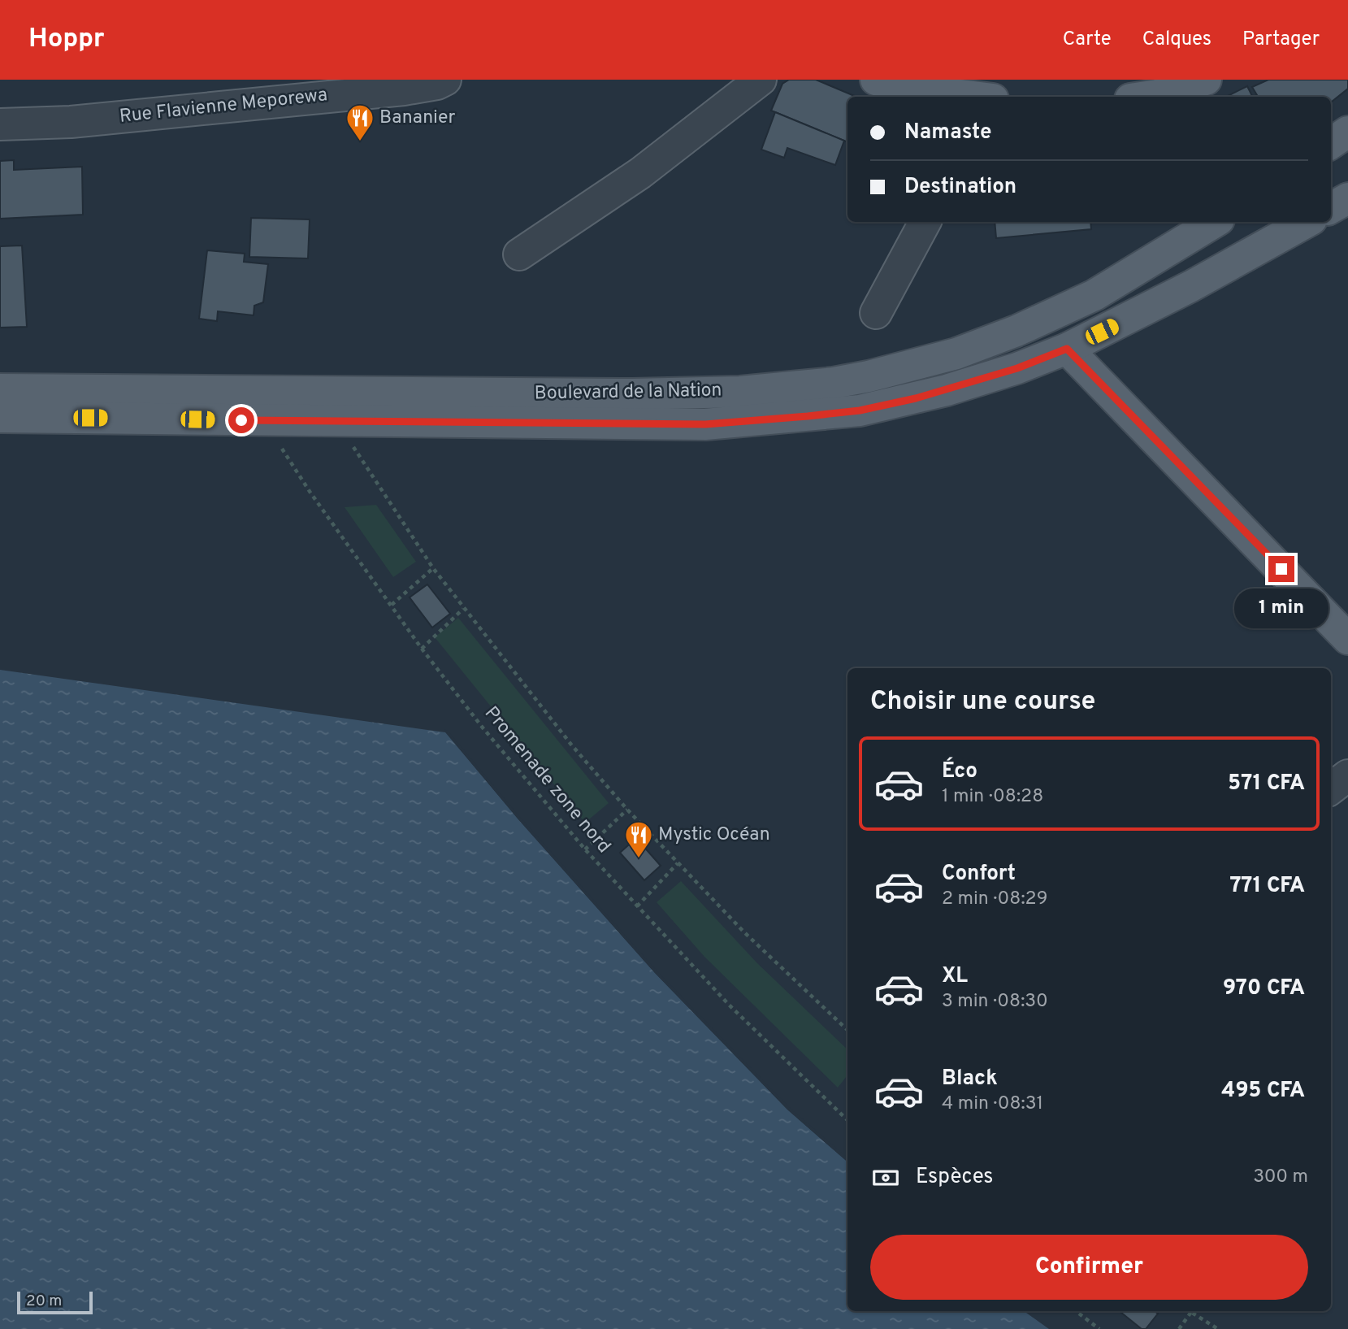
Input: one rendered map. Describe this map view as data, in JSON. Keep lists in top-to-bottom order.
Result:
{
  "streets": {
    "main road": ["Boulevard de la Nation"],
    "street": ["Rue Flavienne Meporewa"],
    "path": ["Promenade zone nord"]
  },
  "crossings": [
    ["Boulevard de la Nation", "Promenade zone nord"]
  ],
  "places": {
    "restaurant": ["Bananier", "Mystic Océan"]
  },
  "scale_bar": "20 m",
  "page": {
    "header": "Hoppr",
    "nav": ["Carte", "Calques", "Partager"],
    "banner": ["Namaste", "Destination"],
    "bubble": "1 min",
    "heading": "Choisir une course",
    "list": [
      {
        "name": "Éco",
        "note": "1 min · 08:28",
        "value": "571 CFA"
      },
      {
        "name": "Confort",
        "note": "2 min · 08:29",
        "value": "771 CFA"
      },
      {
        "name": "XL",
        "note": "3 min · 08:30",
        "value": "970 CFA"
      },
      {
        "name": "Black",
        "note": "4 min · 08:31",
        "value": "495 CFA"
      }
    ],
    "pay": ["Espèces", "300 m"],
    "buttons": "Confirmer",
    "scale": "20 m"
  }
}
